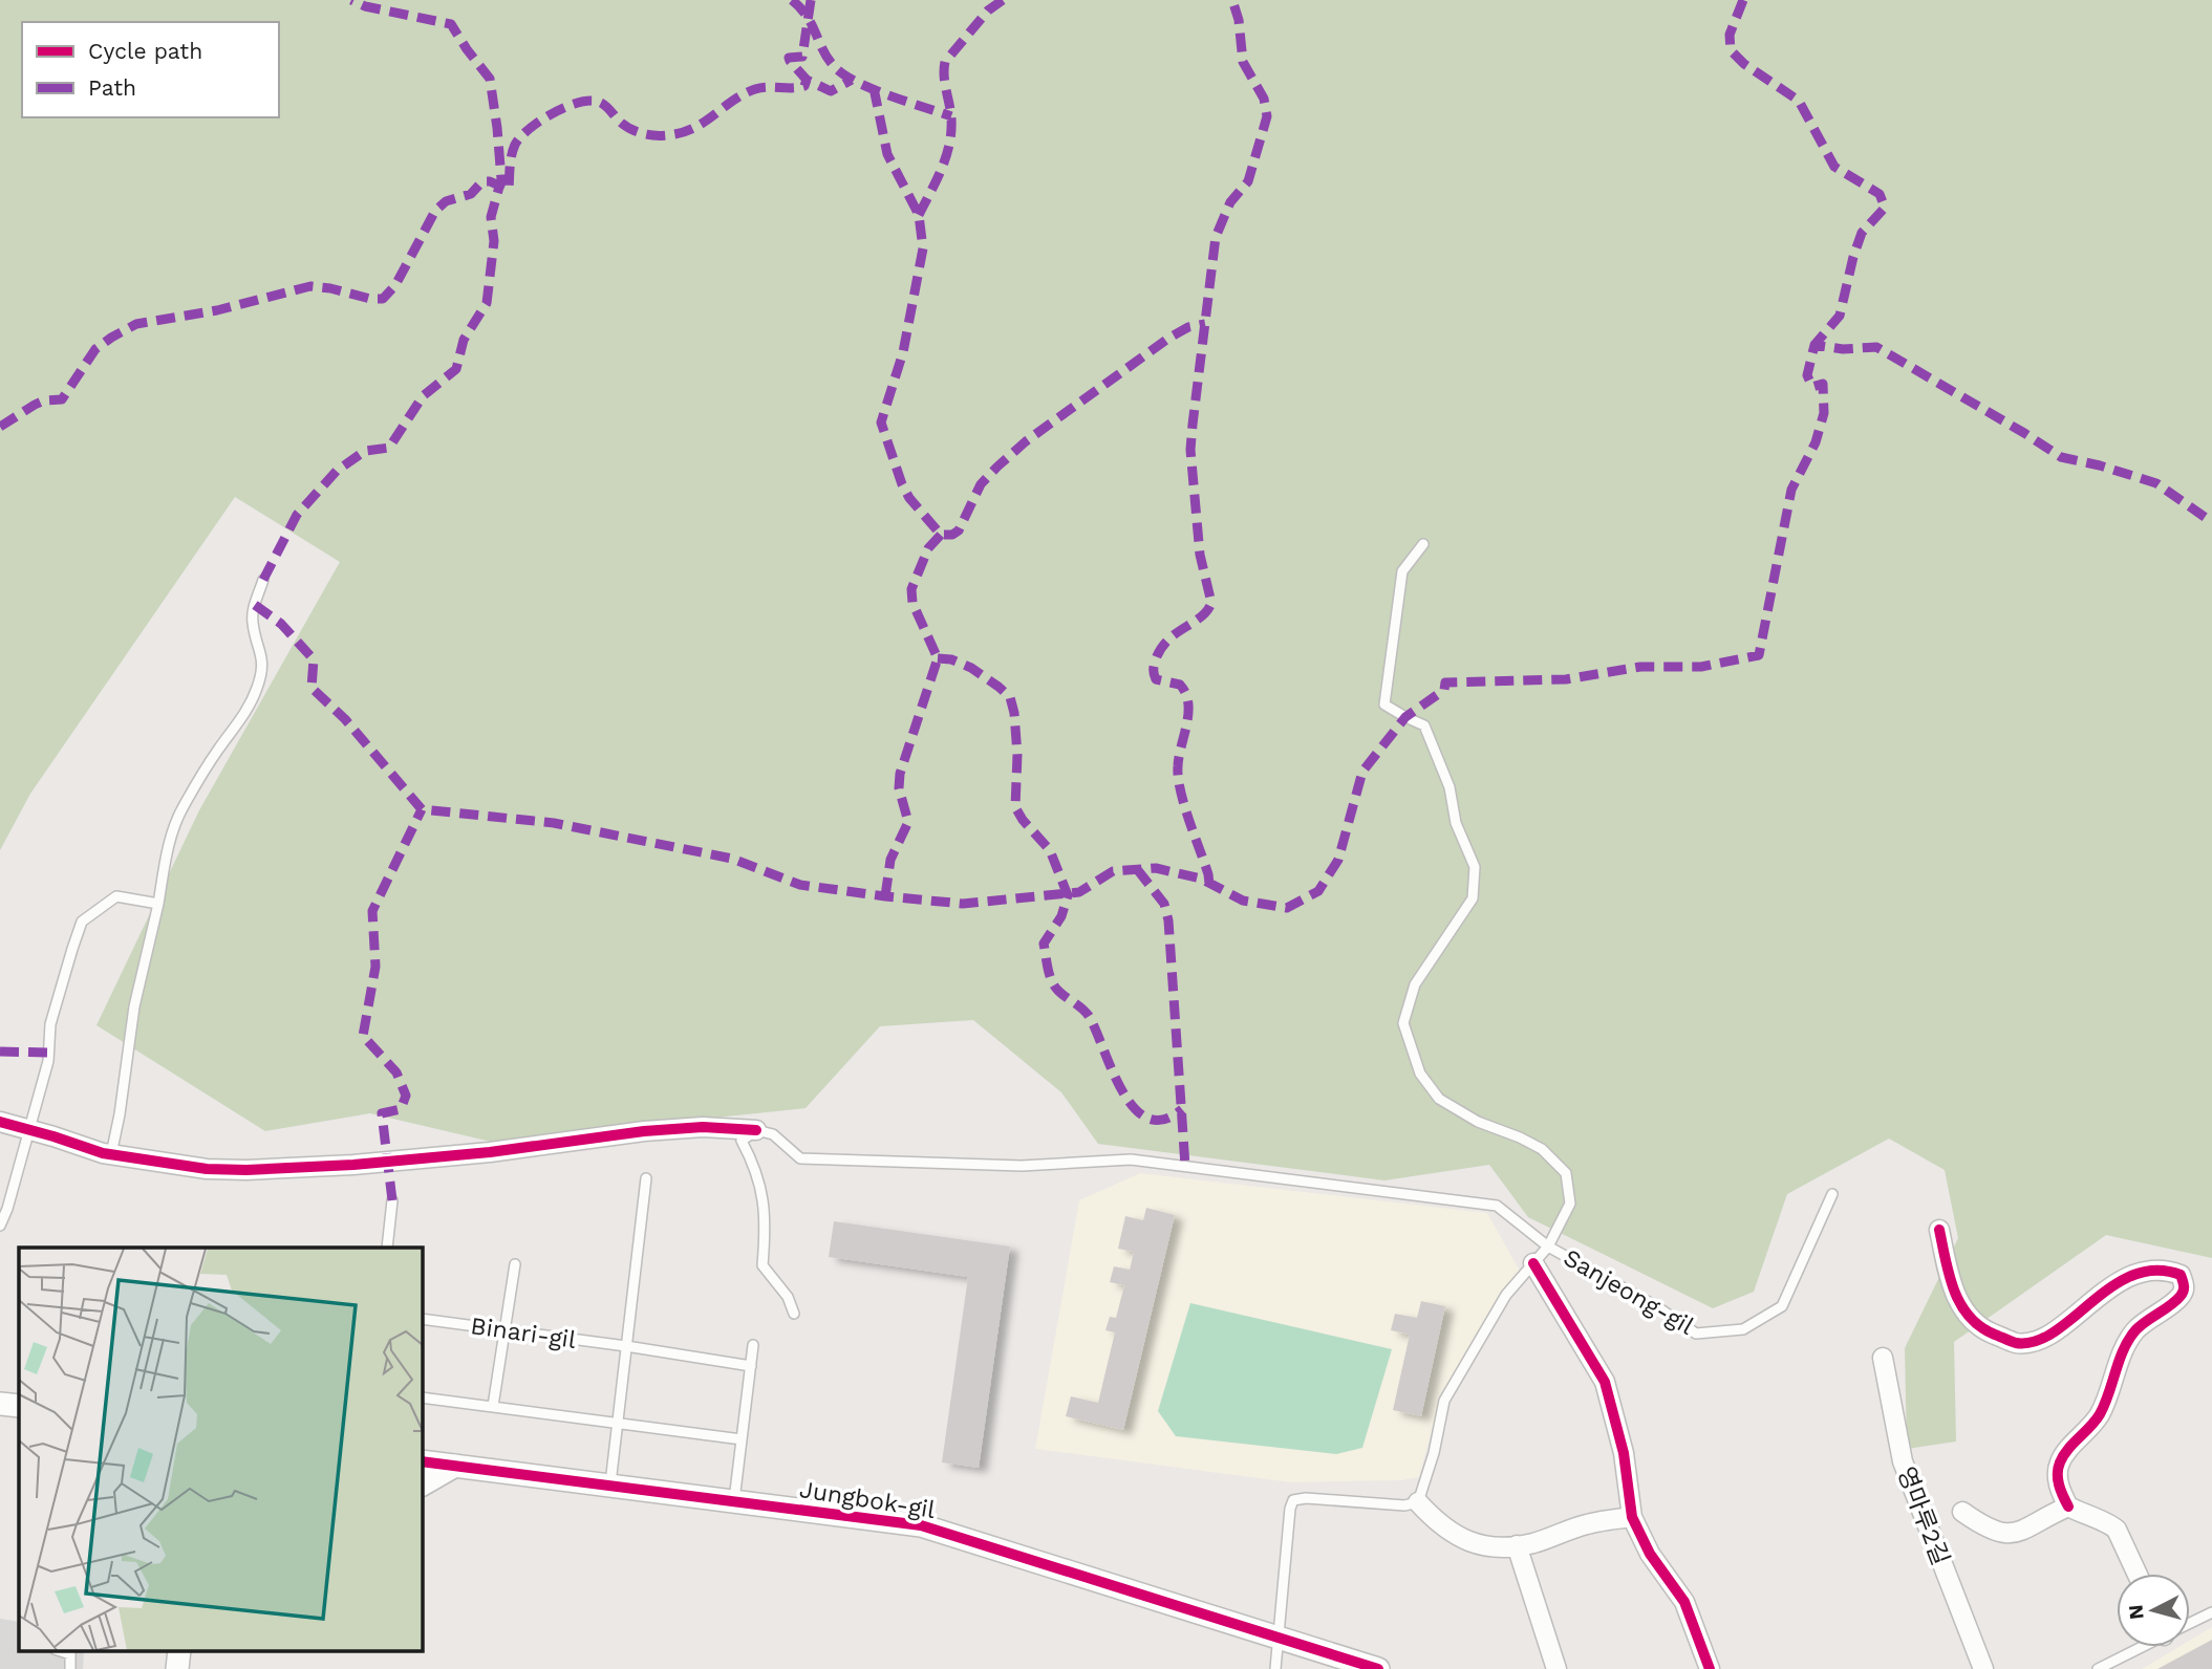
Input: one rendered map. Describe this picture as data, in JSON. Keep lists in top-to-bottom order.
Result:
{
  "streets": {
    "street": ["Jungbok-gil", "영마루2길"],
    "lane": ["Sanjeong-gil", "Binari-gil"]
  },
  "legend": ["Cycle path", "Path"],
  "north": "left"
}
